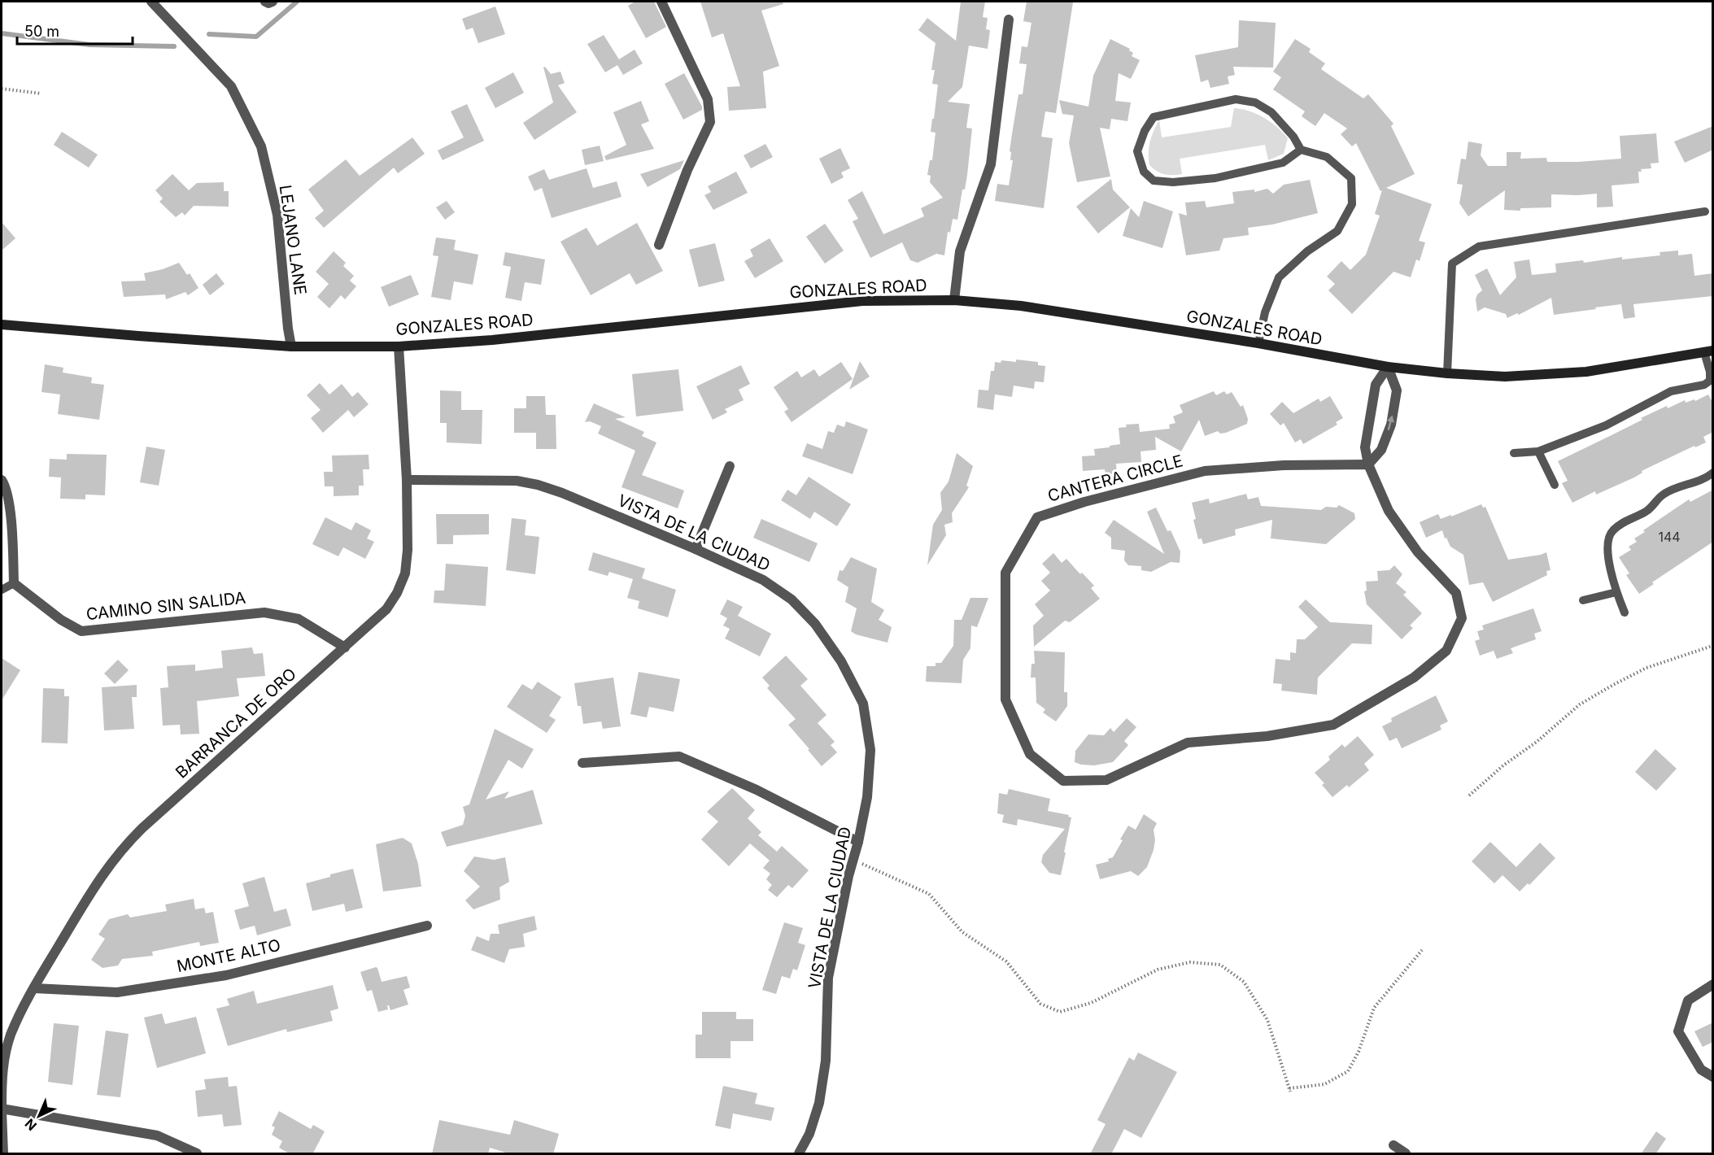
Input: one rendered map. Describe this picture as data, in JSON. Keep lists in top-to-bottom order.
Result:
{
  "streets": {
    "street": [
      "LEJANO LANE",
      "GONZALES ROAD",
      "CANTERA CIRCLE",
      "VISTA DE LA CIUDAD",
      "CAMINO SIN SALIDA",
      "BARRANCA DE ORO",
      "MONTE ALTO"
    ]
  },
  "crossings": [
    ["LEJANO LANE", "GONZALES ROAD"],
    ["GONZALES ROAD", "CANTERA CIRCLE"],
    ["GONZALES ROAD", "BARRANCA DE ORO"],
    ["VISTA DE LA CIUDAD", "BARRANCA DE ORO"],
    ["CAMINO SIN SALIDA", "BARRANCA DE ORO"],
    ["BARRANCA DE ORO", "MONTE ALTO"]
  ],
  "house_numbers": ["144"],
  "scale_bar": "50 m",
  "north": "bottom left"
}
